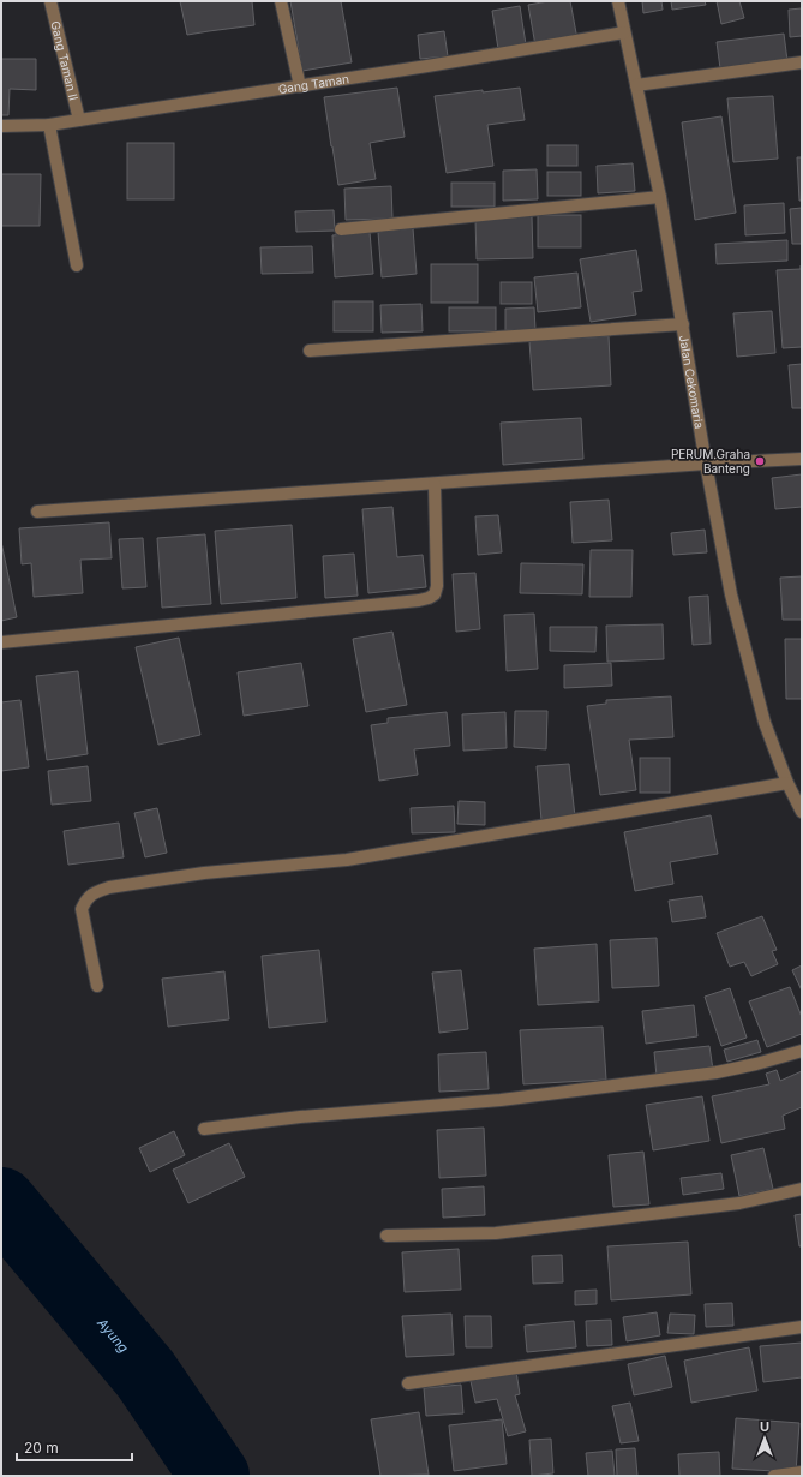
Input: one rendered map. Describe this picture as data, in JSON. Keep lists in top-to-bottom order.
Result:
{
  "streets": {
    "street": ["Gang Taman II", "Gang Taman", "Jalan Cekomaria"]
  },
  "crossings": [
    ["Gang Taman II", "Gang Taman"],
    ["Gang Taman", "Jalan Cekomaria"]
  ],
  "water": ["Ayung"],
  "places": ["PERUM.Graha Banteng"],
  "scale_bar": "20 m",
  "north": "top"
}
